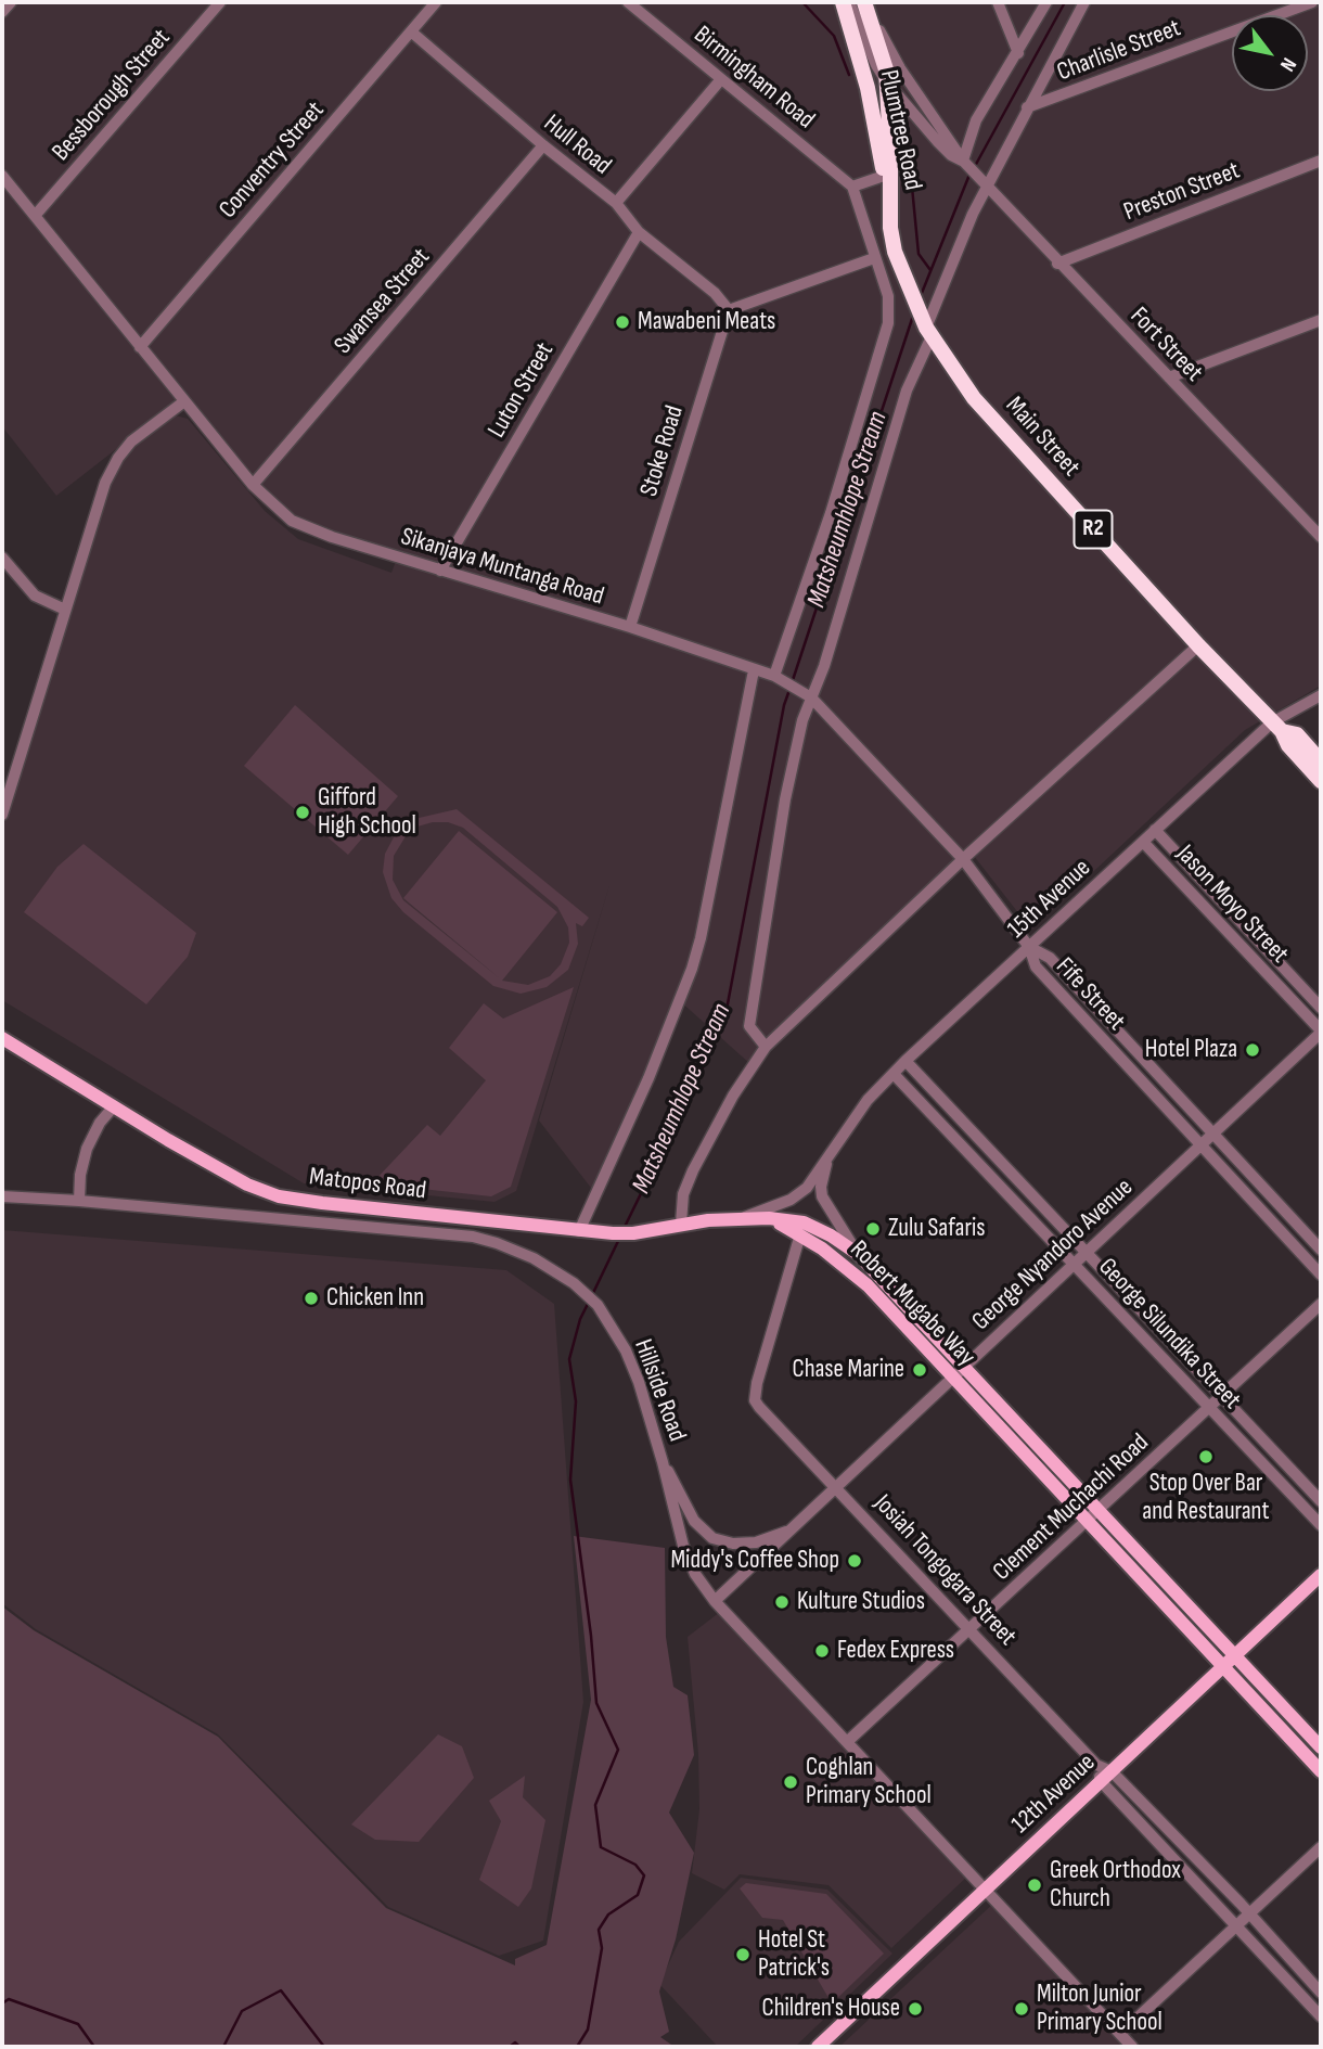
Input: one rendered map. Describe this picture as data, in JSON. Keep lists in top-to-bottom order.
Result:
{
  "streets": {
    "highway": ["Plumtree Road", "Main Street", "R2"],
    "main road": ["Matopos Road", "Robert Mugabe Way", "12th Avenue"],
    "street": [
      "Charlisle Street",
      "Birmingham Road",
      "Bessborough Street",
      "Hull Road",
      "Conventry Street",
      "Preston Street",
      "Swansea Street",
      "Fort Street",
      "Luton Street",
      "Stoke Road",
      "Sikanjaya Muntanga Road",
      "15th Avenue",
      "Jason Moyo Street",
      "Fife Street",
      "George Nyandoro Avenue",
      "George Silundika Street",
      "Hillside Road",
      "Clement Muchachi Road",
      "Josiah Tongogara Street"
    ]
  },
  "crossings": [
    ["Bessborough Street", "Sikanjaya Muntanga Road"],
    ["Plumtree Road", "Main Street"],
    ["Hull Road", "Conventry Street"],
    ["Hull Road", "Swansea Street"],
    ["Hull Road", "Luton Street"],
    ["Hull Road", "Stoke Road"],
    ["Conventry Street", "Sikanjaya Muntanga Road"],
    ["Preston Street", "Fort Street"],
    ["Swansea Street", "Sikanjaya Muntanga Road"],
    ["Luton Street", "Sikanjaya Muntanga Road"],
    ["Main Street", "R2"],
    ["Main Street", "15th Avenue"],
    ["Stoke Road", "Sikanjaya Muntanga Road"],
    ["R2", "15th Avenue"],
    ["Sikanjaya Muntanga Road", "15th Avenue"],
    ["Sikanjaya Muntanga Road", "Fife Street"],
    ["15th Avenue", "Jason Moyo Street"],
    ["15th Avenue", "Fife Street"],
    ["15th Avenue", "Matopos Road"],
    ["15th Avenue", "Robert Mugabe Way"],
    ["15th Avenue", "George Silundika Street"],
    ["Jason Moyo Street", "George Nyandoro Avenue"],
    ["Fife Street", "George Nyandoro Avenue"],
    ["Matopos Road", "Robert Mugabe Way"],
    ["George Nyandoro Avenue", "Robert Mugabe Way"],
    ["George Nyandoro Avenue", "George Silundika Street"],
    ["George Nyandoro Avenue", "Hillside Road"],
    ["George Nyandoro Avenue", "Josiah Tongogara Street"],
    ["Robert Mugabe Way", "Clement Muchachi Road"],
    ["Robert Mugabe Way", "Josiah Tongogara Street"],
    ["Robert Mugabe Way", "12th Avenue"],
    ["George Silundika Street", "Clement Muchachi Road"],
    ["Hillside Road", "Clement Muchachi Road"],
    ["Hillside Road", "12th Avenue"],
    ["Clement Muchachi Road", "Josiah Tongogara Street"],
    ["Josiah Tongogara Street", "12th Avenue"]
  ],
  "water": ["Matsheumhlope Stream"],
  "places": [
    "Mawabeni Meats",
    "Gifford High School",
    "Hotel Plaza",
    "Zulu Safaris",
    "Chicken Inn",
    "Chase Marine",
    "Stop Over Bar and Restaurant",
    "Middy's Coffee Shop",
    "Kulture Studios",
    "Fedex Express",
    "Coghlan Primary School",
    "Greek Orthodox Church",
    "Hotel St Patrick's",
    "Children's House",
    "Milton Junior Primary School"
  ],
  "north": "bottom right"
}
